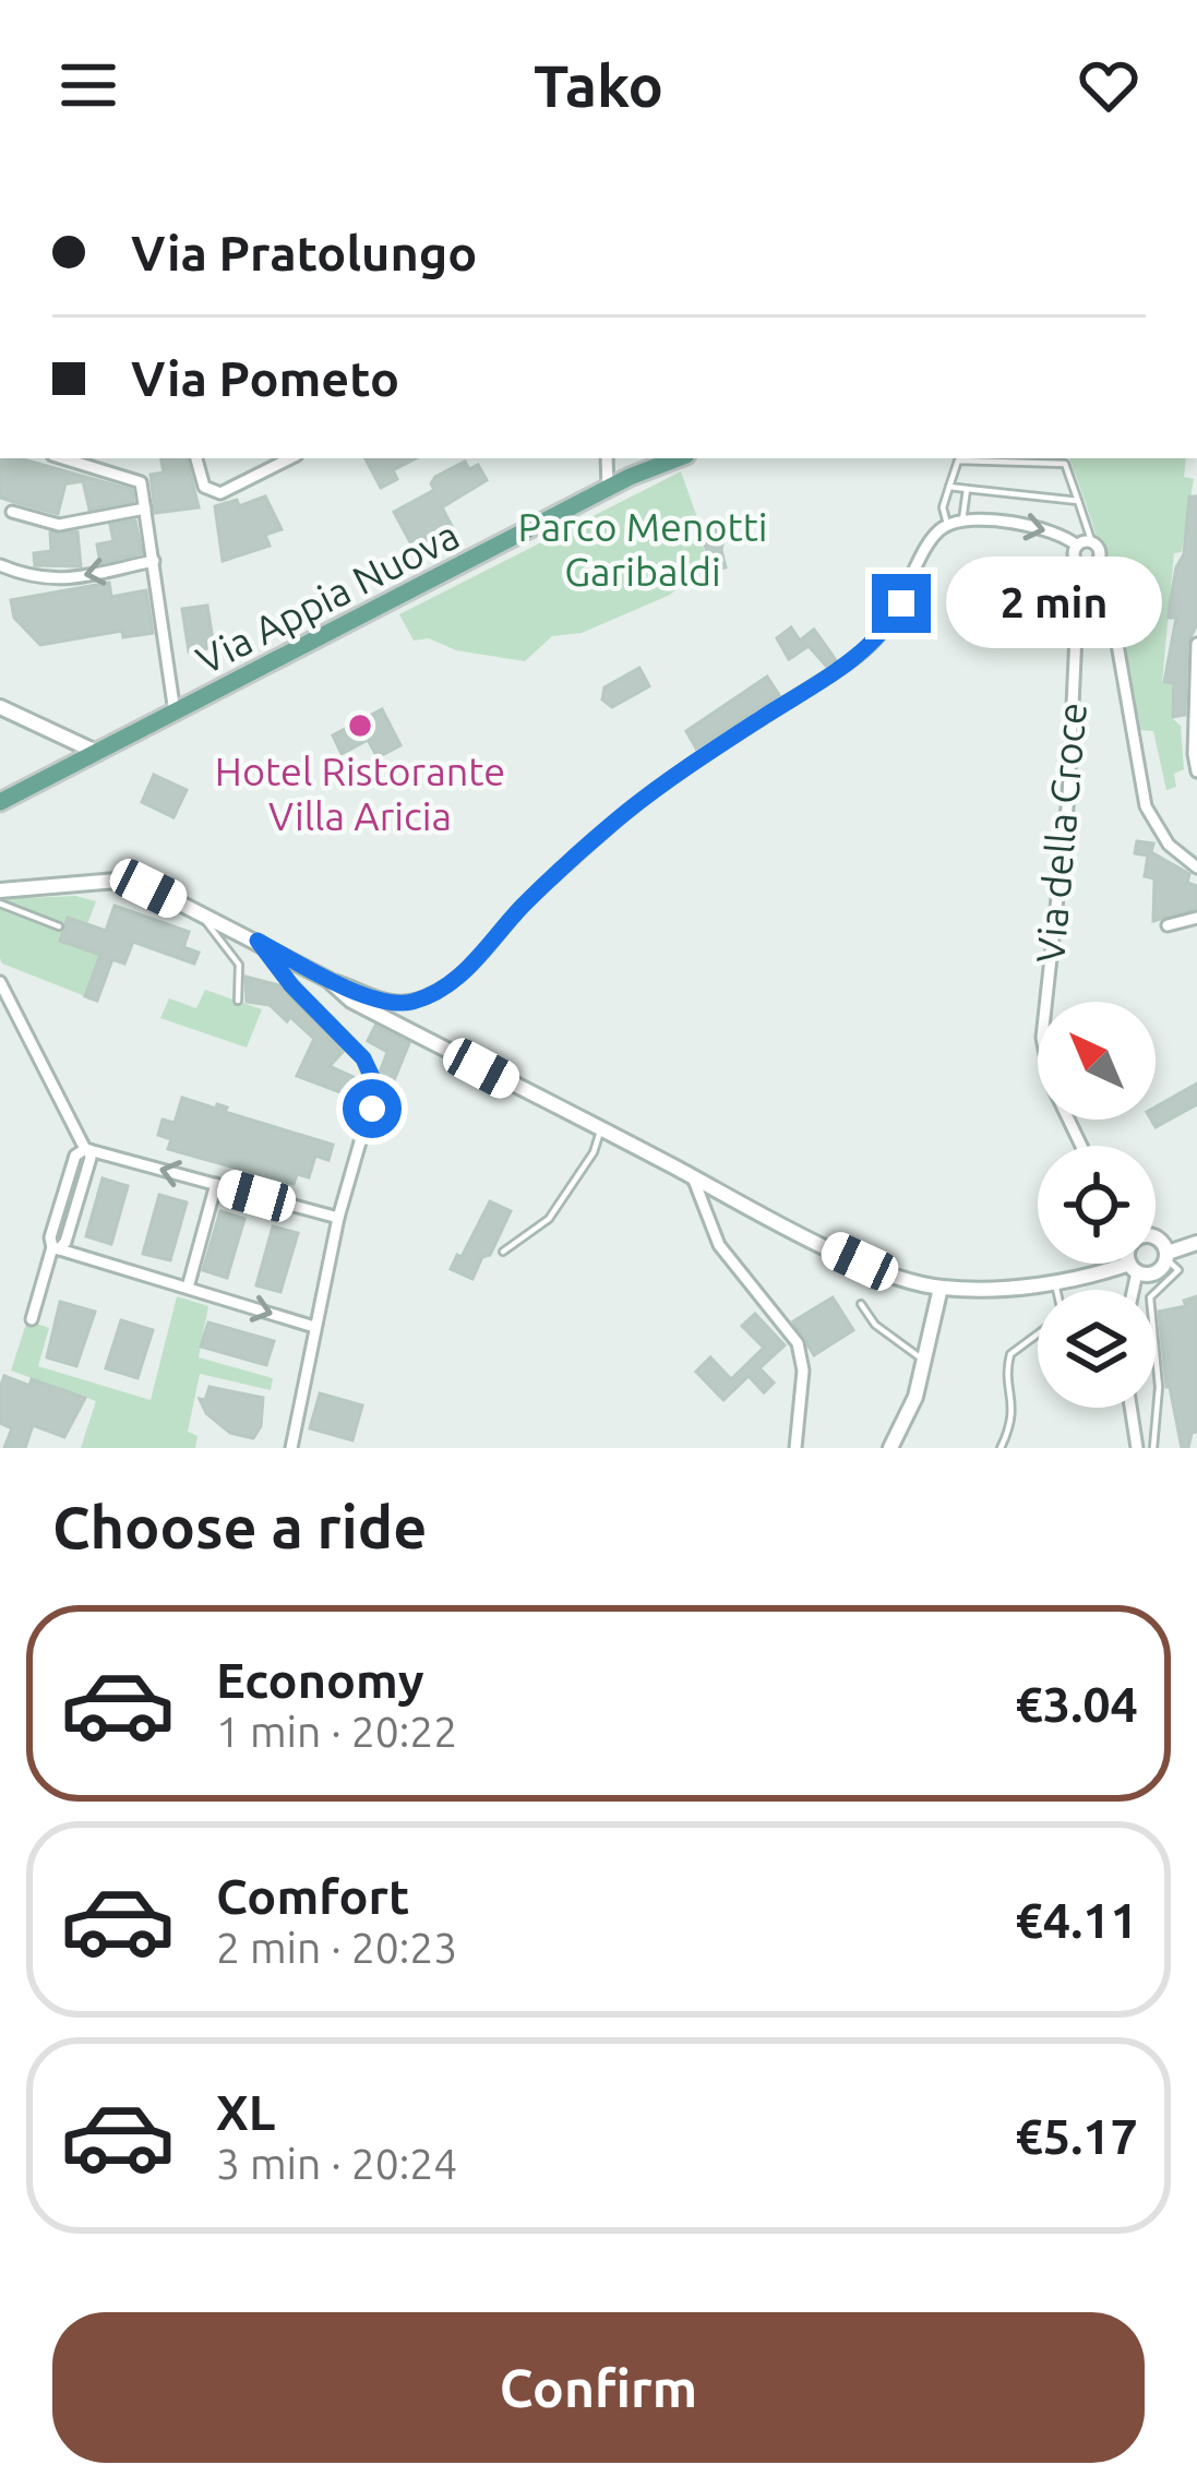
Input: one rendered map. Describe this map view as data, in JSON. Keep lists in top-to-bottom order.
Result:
{
  "streets": {
    "main road": ["Via Appia Nuova"],
    "street": ["Via della Croce"]
  },
  "parks": ["Parco Menotti Garibaldi"],
  "places": ["Hotel Ristorante Villa Aricia"],
  "north": "top left",
  "page": {
    "header": "Tako",
    "banner": ["Via Pratolungo", "Via Pometo"],
    "bubble": "2 min",
    "heading": "Choose a ride",
    "list": [
      {
        "name": "Economy",
        "note": "1 min · 20:22",
        "value": "€3.04"
      },
      {
        "name": "Comfort",
        "note": "2 min · 20:23",
        "value": "€4.11"
      },
      {
        "name": "XL",
        "note": "3 min · 20:24",
        "value": "€5.17"
      }
    ],
    "buttons": "Confirm"
  }
}
